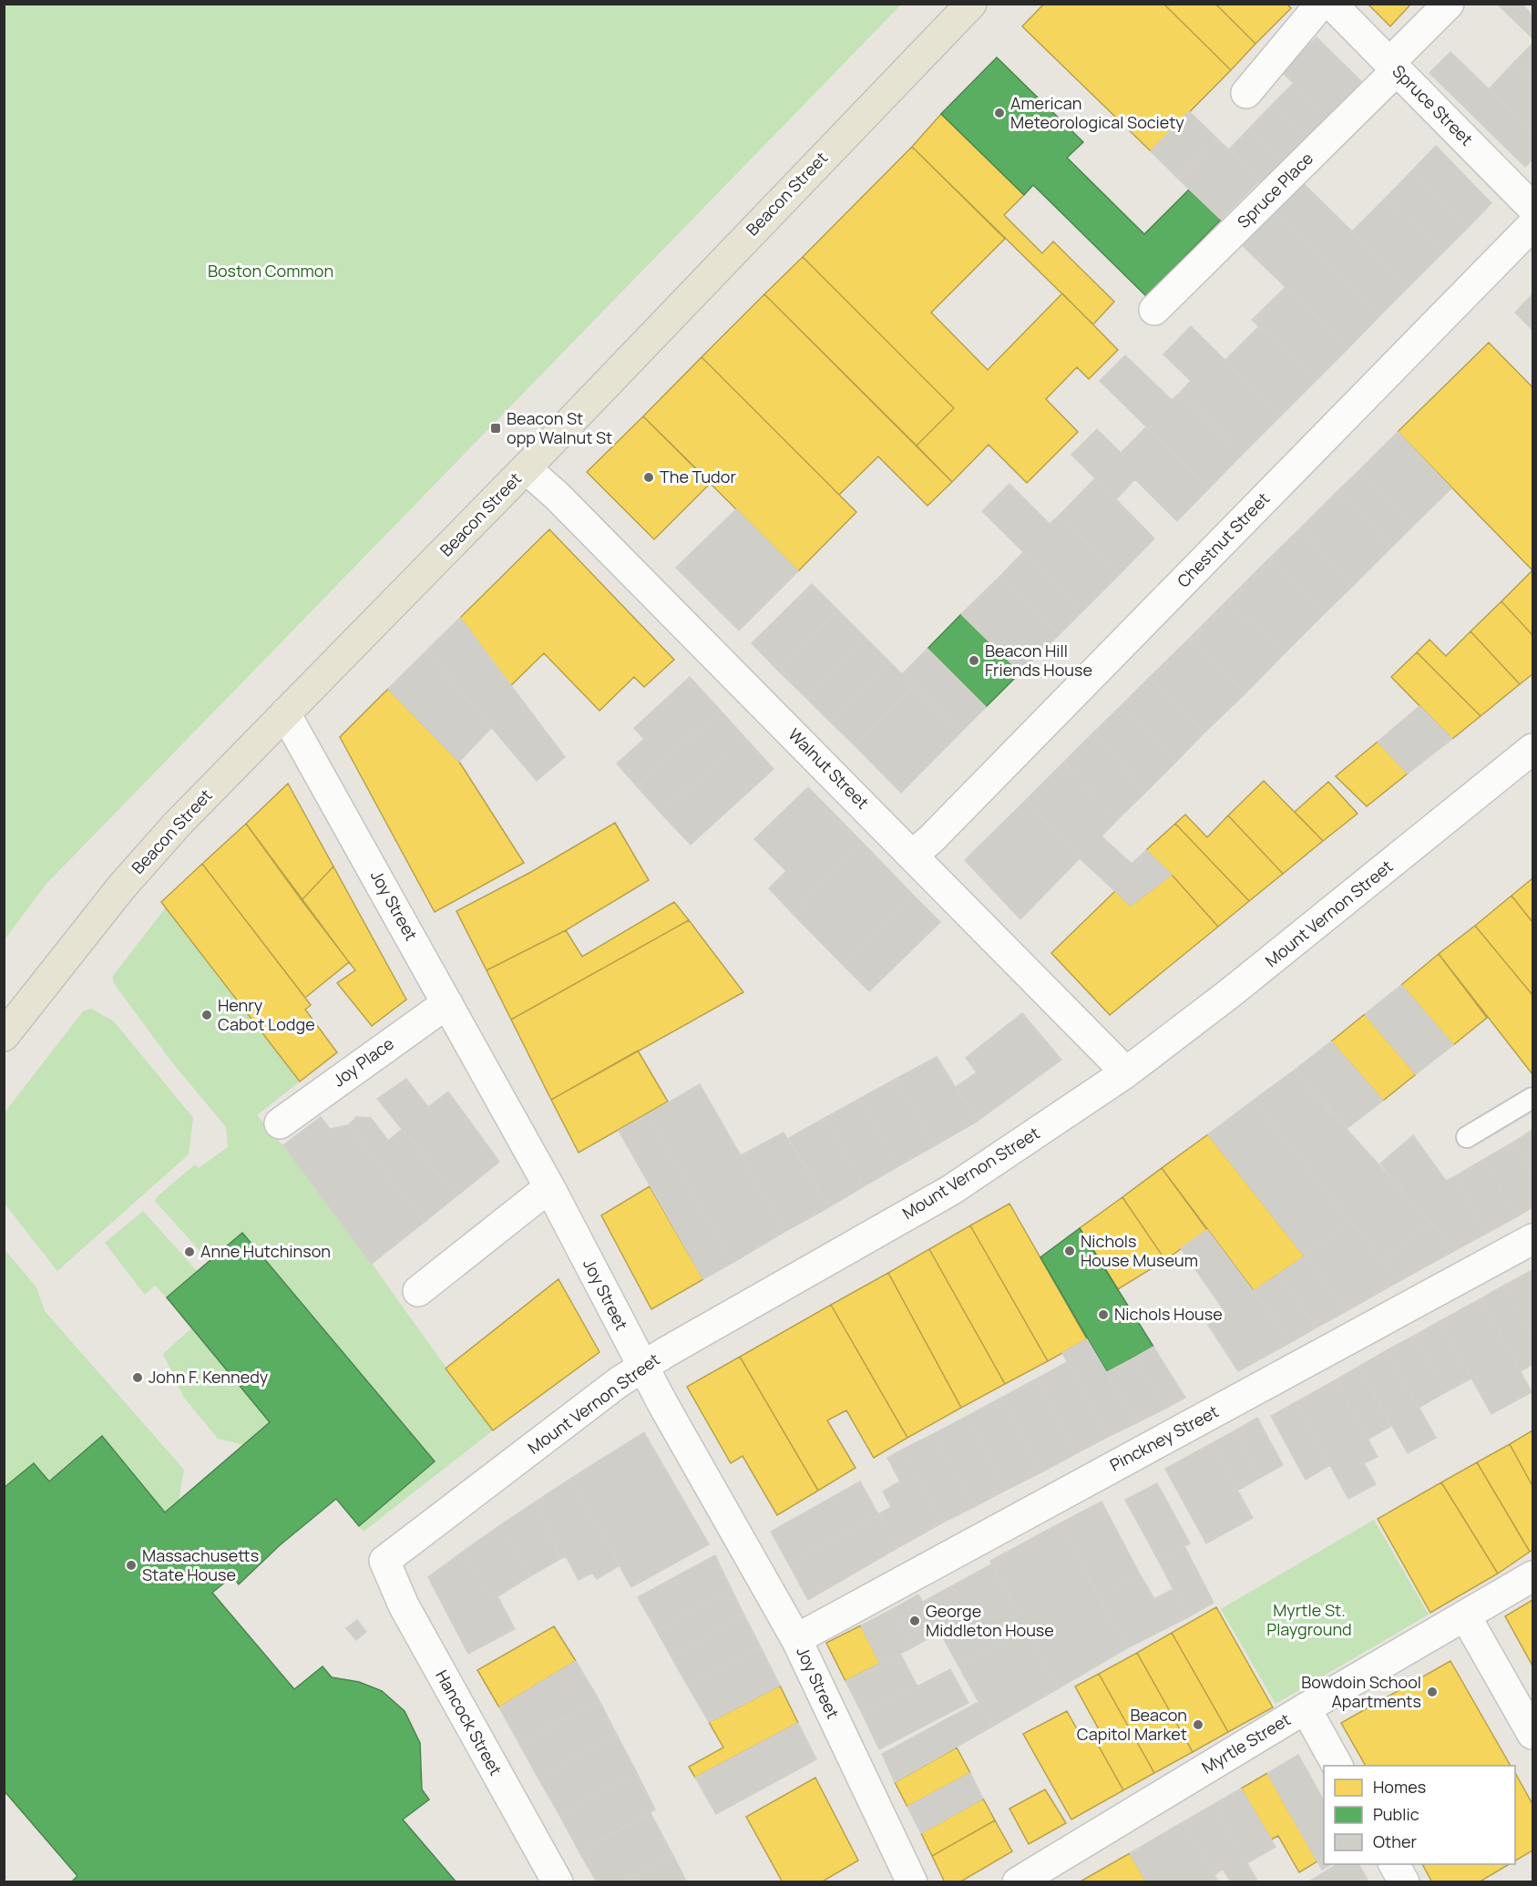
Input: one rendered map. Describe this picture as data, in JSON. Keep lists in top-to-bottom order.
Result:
{
  "streets": {
    "main road": ["Beacon Street"],
    "street": [
      "Spruce Street",
      "Spruce Place",
      "Chestnut Street",
      "Walnut Street",
      "Joy Street",
      "Mount Vernon Street",
      "Joy Place",
      "Pinckney Street",
      "Hancock Street",
      "Myrtle Street"
    ]
  },
  "crossings": [
    ["Spruce Street", "Spruce Place"],
    ["Beacon Street", "Walnut Street"],
    ["Beacon Street", "Joy Street"],
    ["Chestnut Street", "Walnut Street"],
    ["Walnut Street", "Mount Vernon Street"],
    ["Joy Street", "Mount Vernon Street"],
    ["Joy Street", "Joy Place"],
    ["Joy Street", "Pinckney Street"],
    ["Mount Vernon Street", "Hancock Street"]
  ],
  "parks": ["Boston Common", "Myrtle St. Playground"],
  "places": {
    "other": [
      "American Meteorological Society",
      "The Tudor",
      "Beacon Hill Friends House",
      "Henry Cabot Lodge",
      "Nichols House Museum",
      "Anne Hutchinson",
      "Nichols House",
      "John F. Kennedy",
      "Massachusetts State House",
      "George Middleton House",
      "Bowdoin School Apartments",
      "Beacon Capitol Market"
    ],
    "transit": ["Beacon St opp Walnut St"]
  },
  "legend": ["Homes", "Public", "Other"]
}
